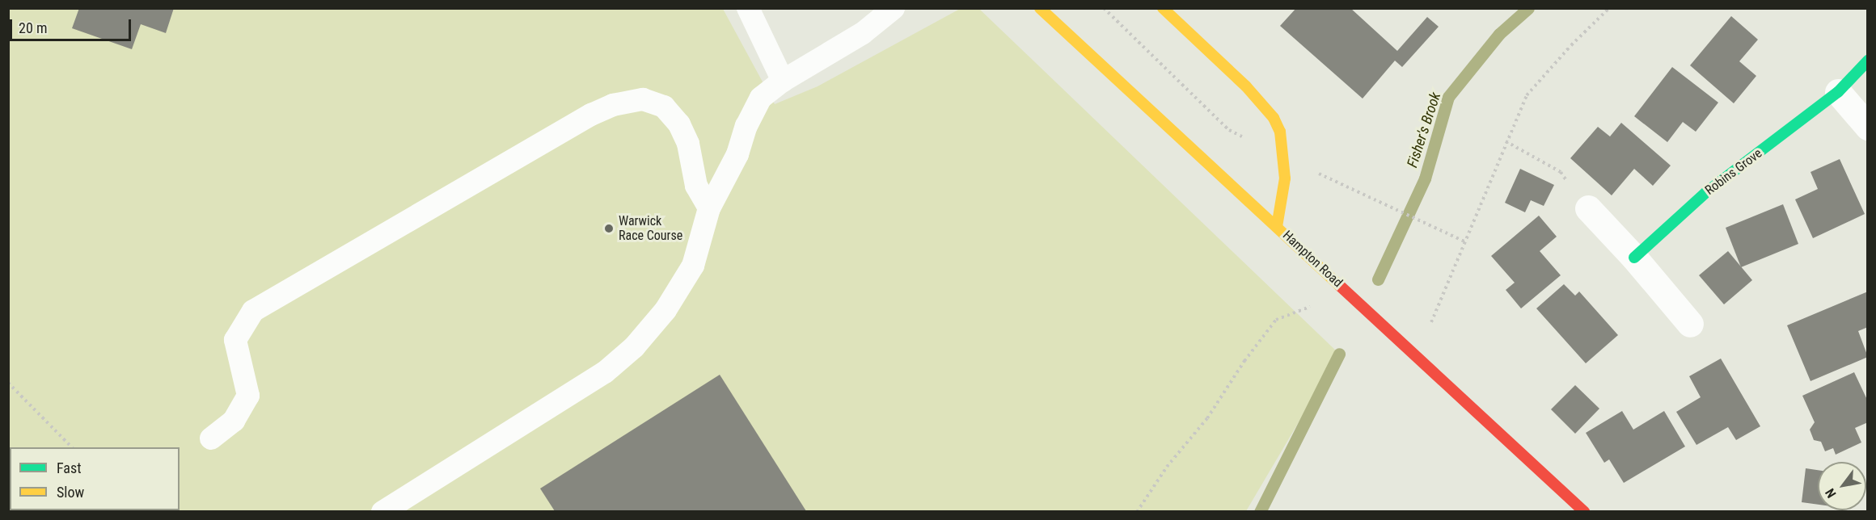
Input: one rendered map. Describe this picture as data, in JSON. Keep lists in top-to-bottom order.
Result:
{
  "streets": {
    "main road": ["Robins Grove", "Hampton Road"]
  },
  "water": ["Fisher's Brook"],
  "places": ["Warwick Race Course"],
  "legend": ["Fast", "Slow"],
  "scale_bar": "20 m",
  "north": "bottom left"
}
